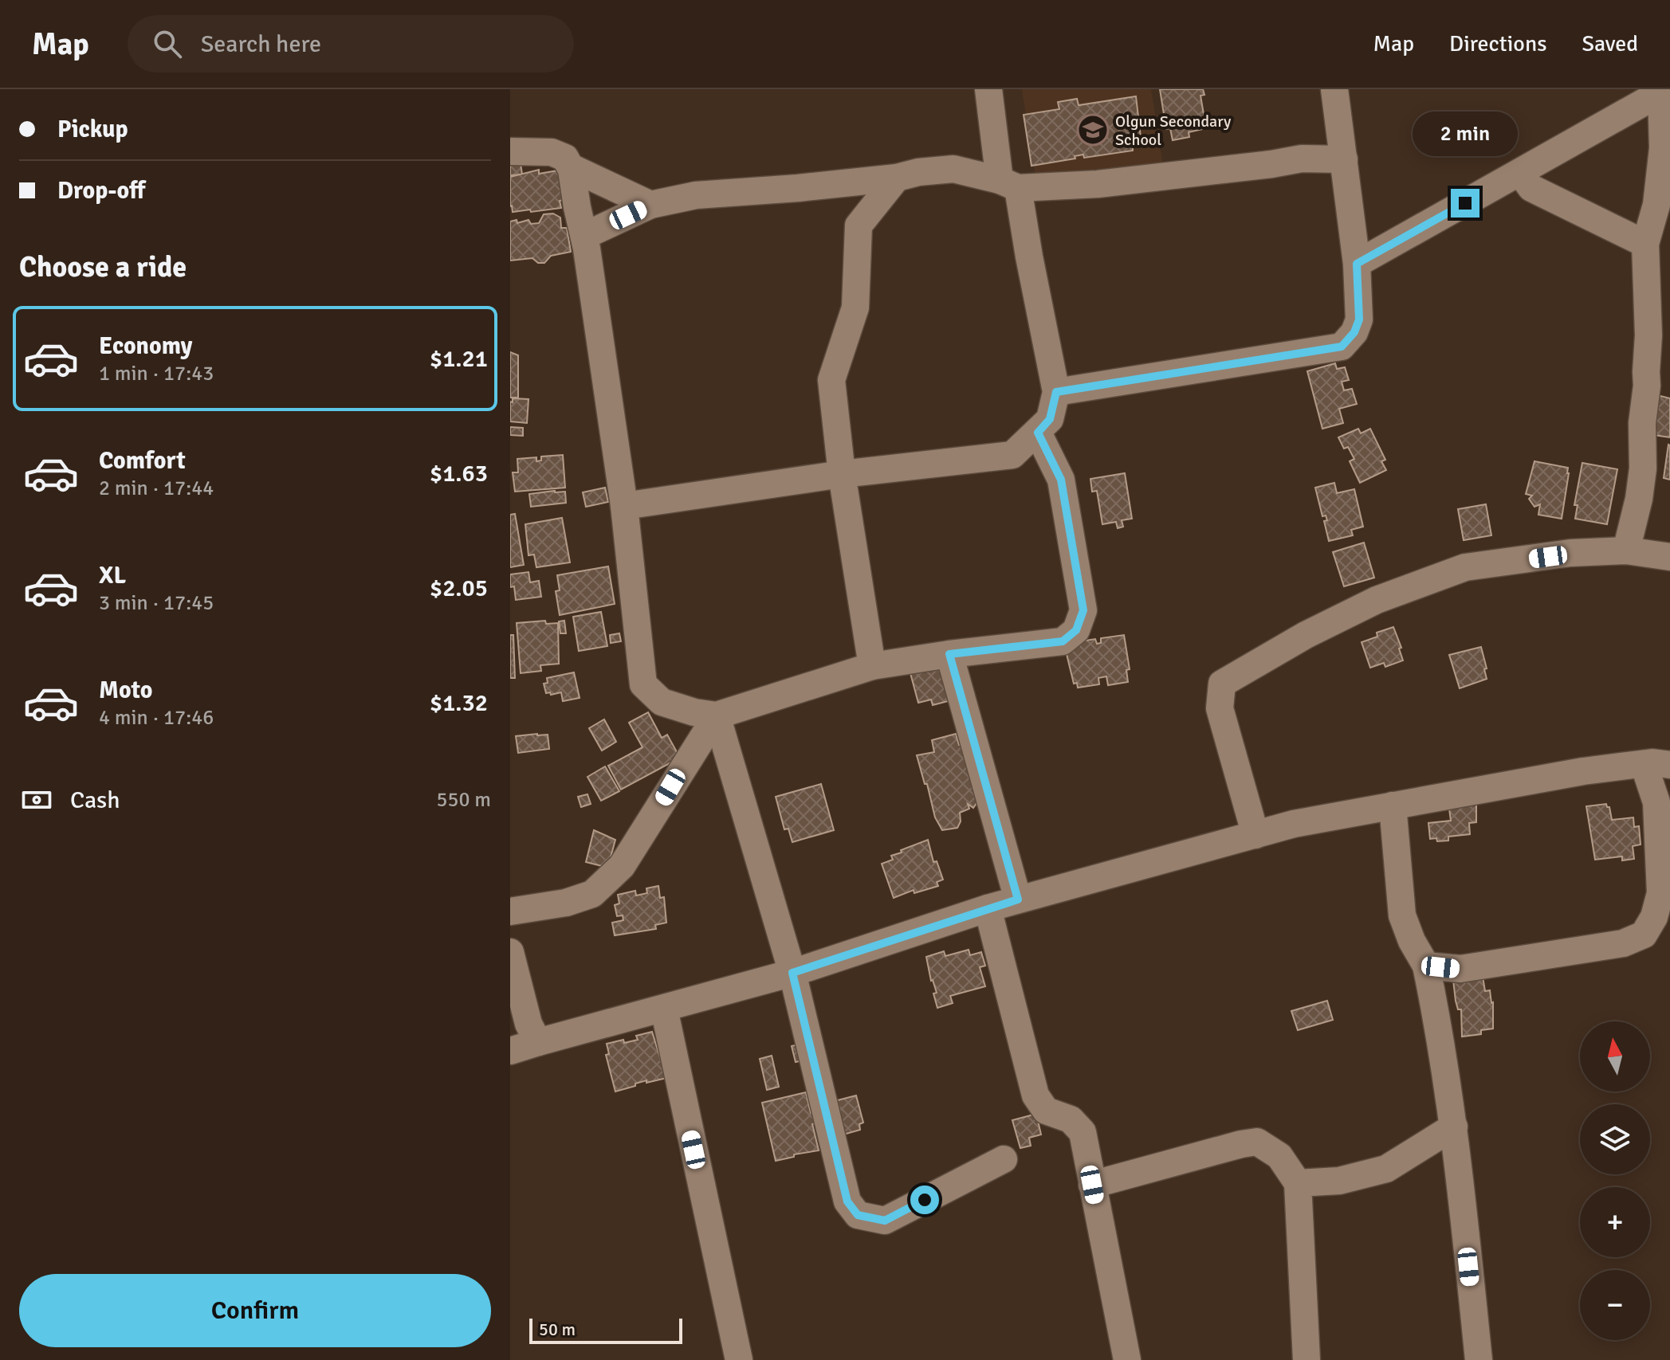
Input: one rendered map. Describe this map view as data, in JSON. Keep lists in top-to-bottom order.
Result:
{
  "places": {
    "school or university": ["Olgun Secondary School"]
  },
  "scale_bar": "50 m",
  "north": "top",
  "page": {
    "header": "Map",
    "search": "Search here",
    "nav": ["Map", "Directions", "Saved"],
    "banner": ["Pickup", "Drop-off"],
    "bubble": "2 min",
    "heading": "Choose a ride",
    "list": [
      {
        "name": "Economy",
        "note": "1 min · 17:43",
        "value": "$1.21"
      },
      {
        "name": "Comfort",
        "note": "2 min · 17:44",
        "value": "$1.63"
      },
      {
        "name": "XL",
        "note": "3 min · 17:45",
        "value": "$2.05"
      },
      {
        "name": "Moto",
        "note": "4 min · 17:46",
        "value": "$1.32"
      }
    ],
    "pay": ["Cash", "550 m"],
    "map_buttons": ["+", "−"],
    "buttons": "Confirm",
    "scale": "50 m"
  }
}
